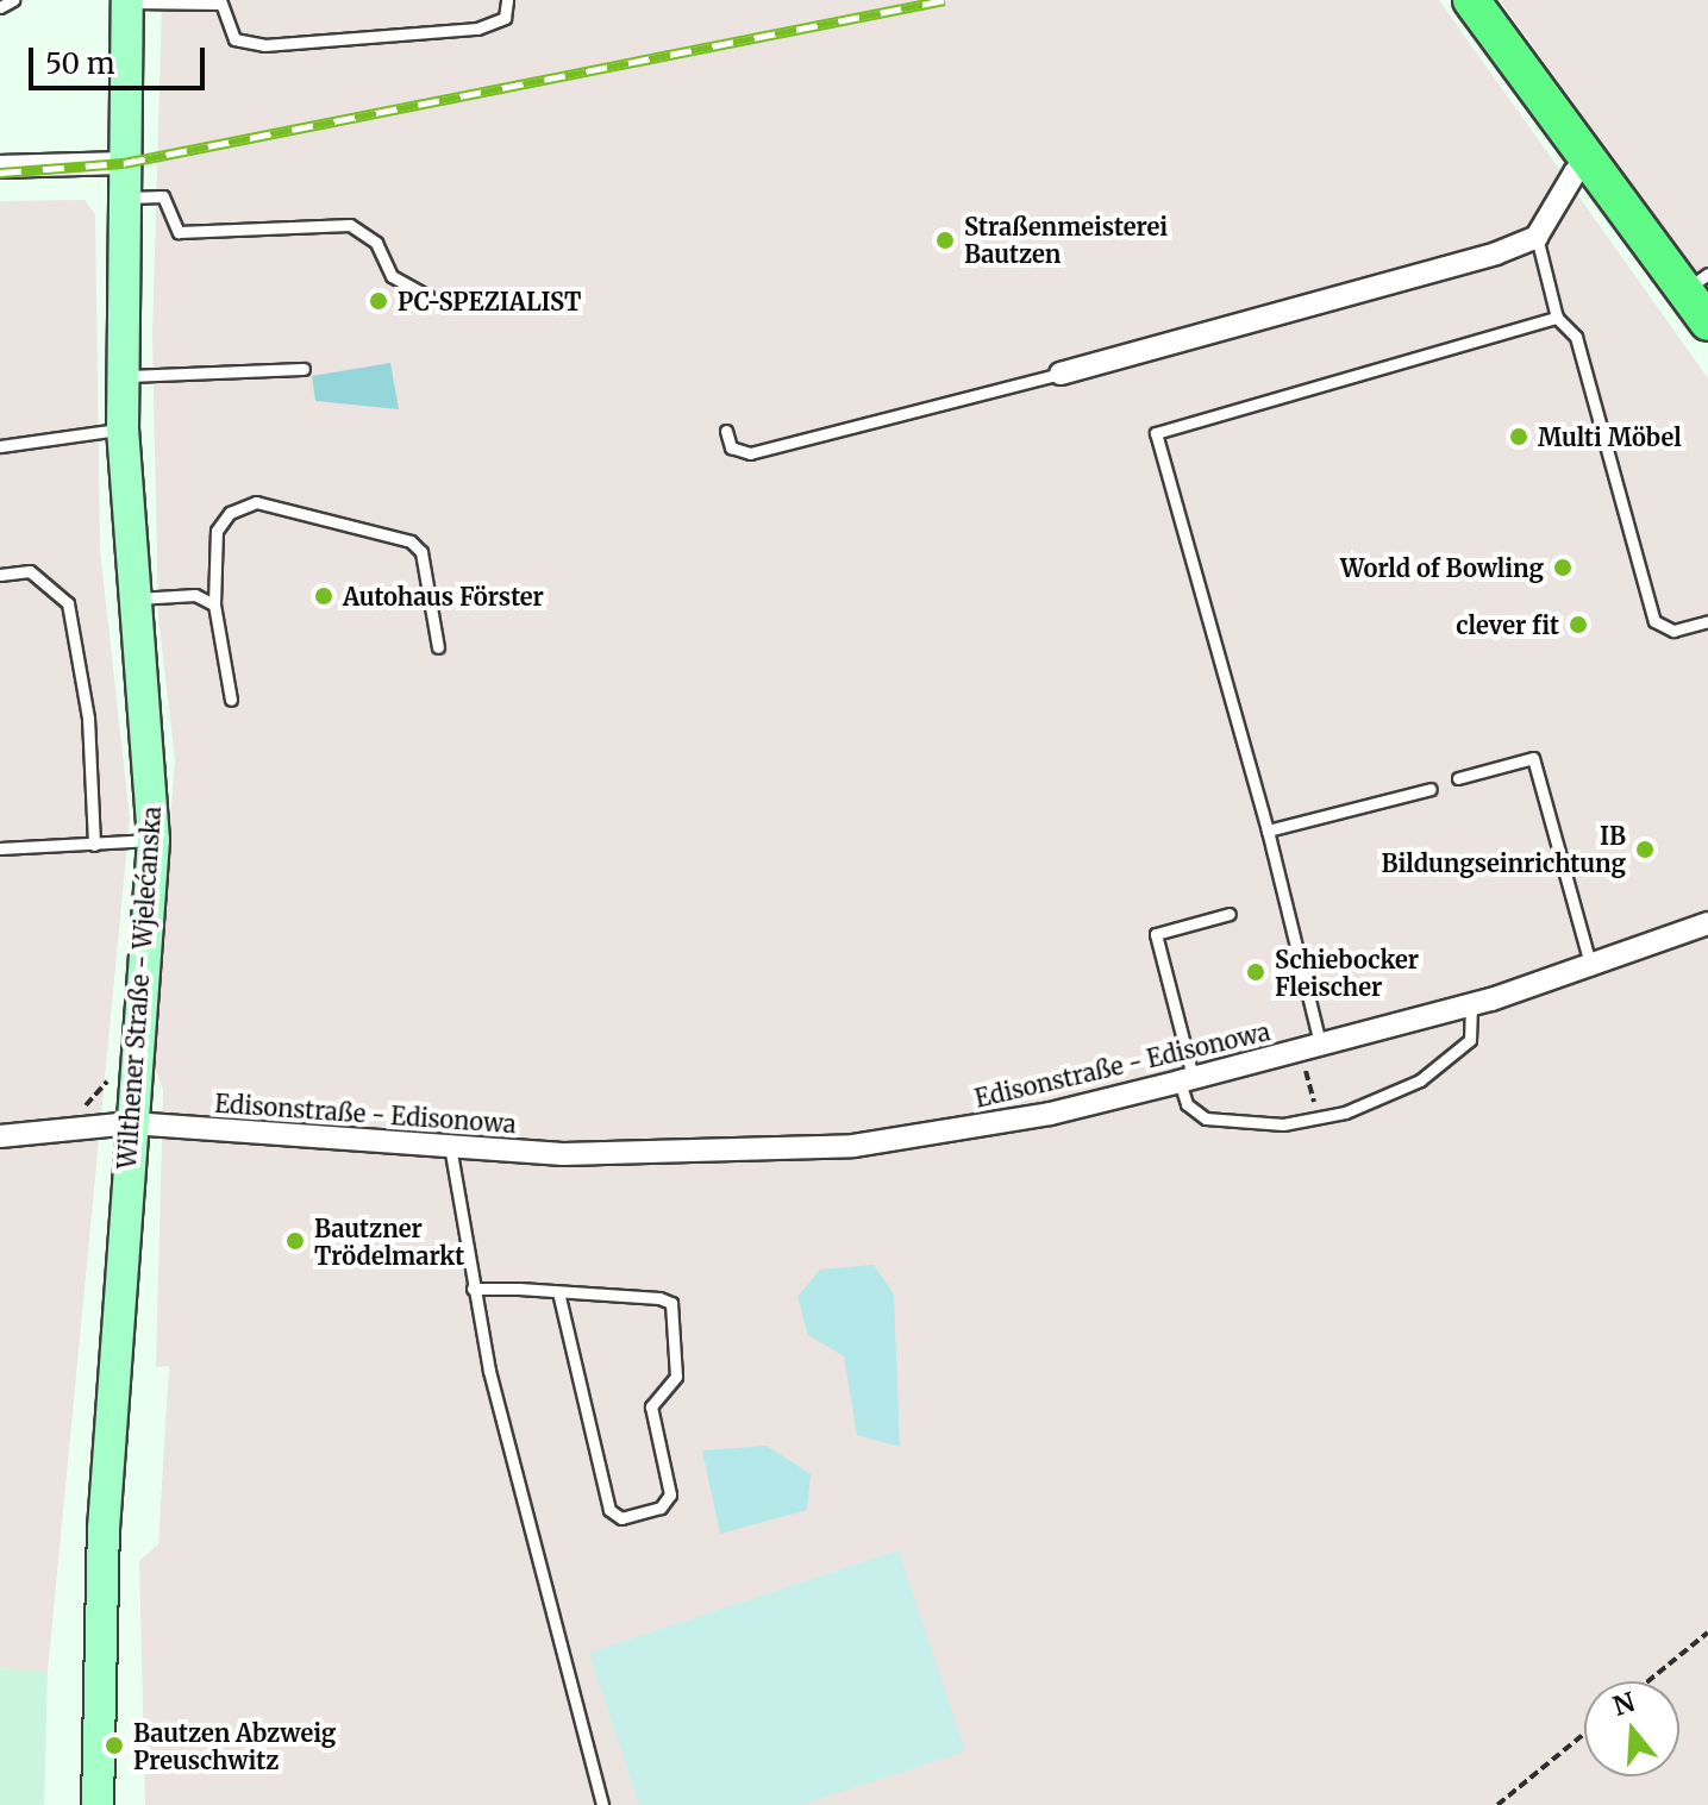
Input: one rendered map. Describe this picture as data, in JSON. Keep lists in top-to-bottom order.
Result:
{
  "streets": {
    "main road": ["Wilthener Straße - Wjelećanska"],
    "street": ["Edisonstraße - Edisonowa"]
  },
  "crossings": [
    ["Wilthener Straße - Wjelećanska", "Edisonstraße - Edisonowa"]
  ],
  "places": [
    "Straßenmeisterei Bautzen",
    "PC-SPEZIALIST",
    "Multi Möbel",
    "World of Bowling",
    "Autohaus Förster",
    "clever fit",
    "IB Bildungseinrichtung",
    "Schiebocker Fleischer",
    "Bautzner Trödelmarkt",
    "Bautzen Abzweig Preuschwitz"
  ],
  "scale_bar": "50 m",
  "north": "top"
}
